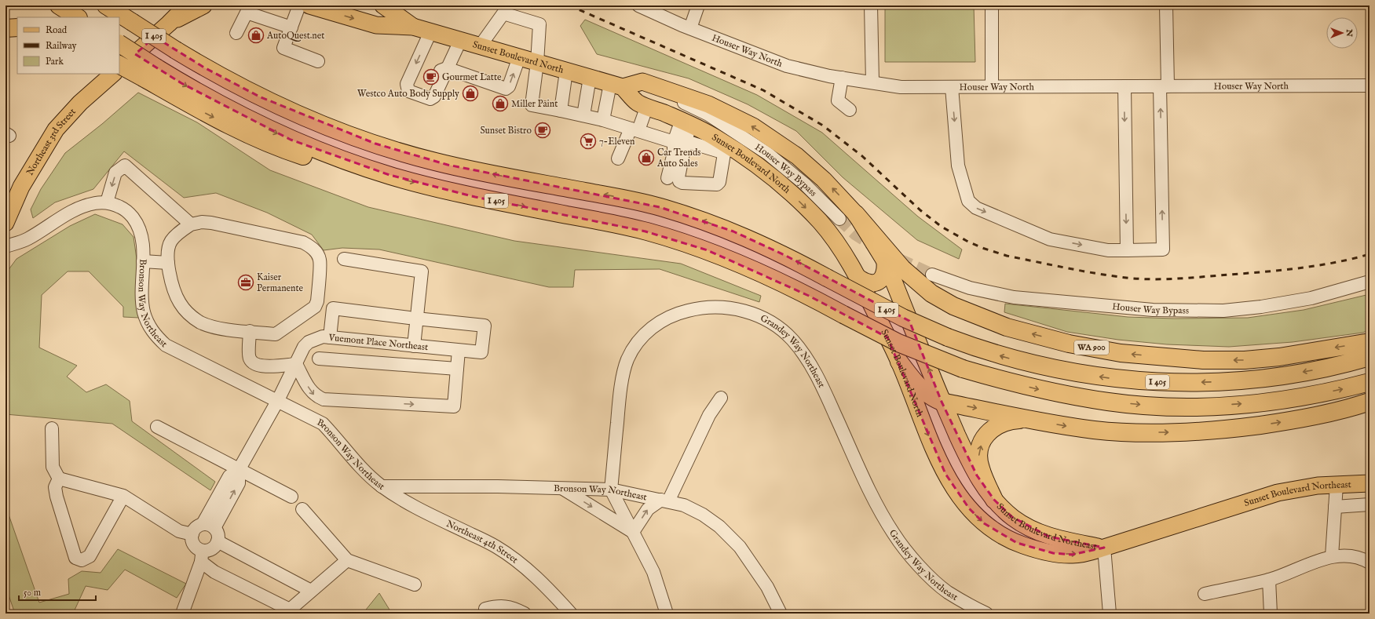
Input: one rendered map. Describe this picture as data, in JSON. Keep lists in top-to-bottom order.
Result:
{
  "streets": {
    "highway": ["I 405", "WA 900"],
    "main road": ["Sunset Boulevard North", "Northeast 3rd Street", "Sunset Boulevard Northeast"],
    "street": [
      "Houser Way North",
      "Houser Way Bypass",
      "Bronson Way Northeast",
      "Vuemont Place Northeast",
      "Grandey Way Northeast",
      "Northeast 4th Street"
    ]
  },
  "crossings": [
    ["Sunset Boulevard North", "Houser Way Bypass"],
    ["Sunset Boulevard North", "Sunset Boulevard Northeast"],
    ["Houser Way Bypass", "WA 900"],
    ["Bronson Way Northeast", "Vuemont Place Northeast"],
    ["Bronson Way Northeast", "Grandey Way Northeast"],
    ["Bronson Way Northeast", "Northeast 4th Street"]
  ],
  "places": {
    "shop": [
      "AutoQuest.net",
      "Westco Auto Body Supply",
      "Miller Paint",
      "Car Trends Auto Sales"
    ],
    "cafe": ["Gourmet Latte", "Sunset Bistro"],
    "supermarket": ["7-Eleven"],
    "office": ["Kaiser Permanente"]
  },
  "legend": ["Road", "Railway", "Park"],
  "scale_bar": "50 m",
  "north": "right"
}
